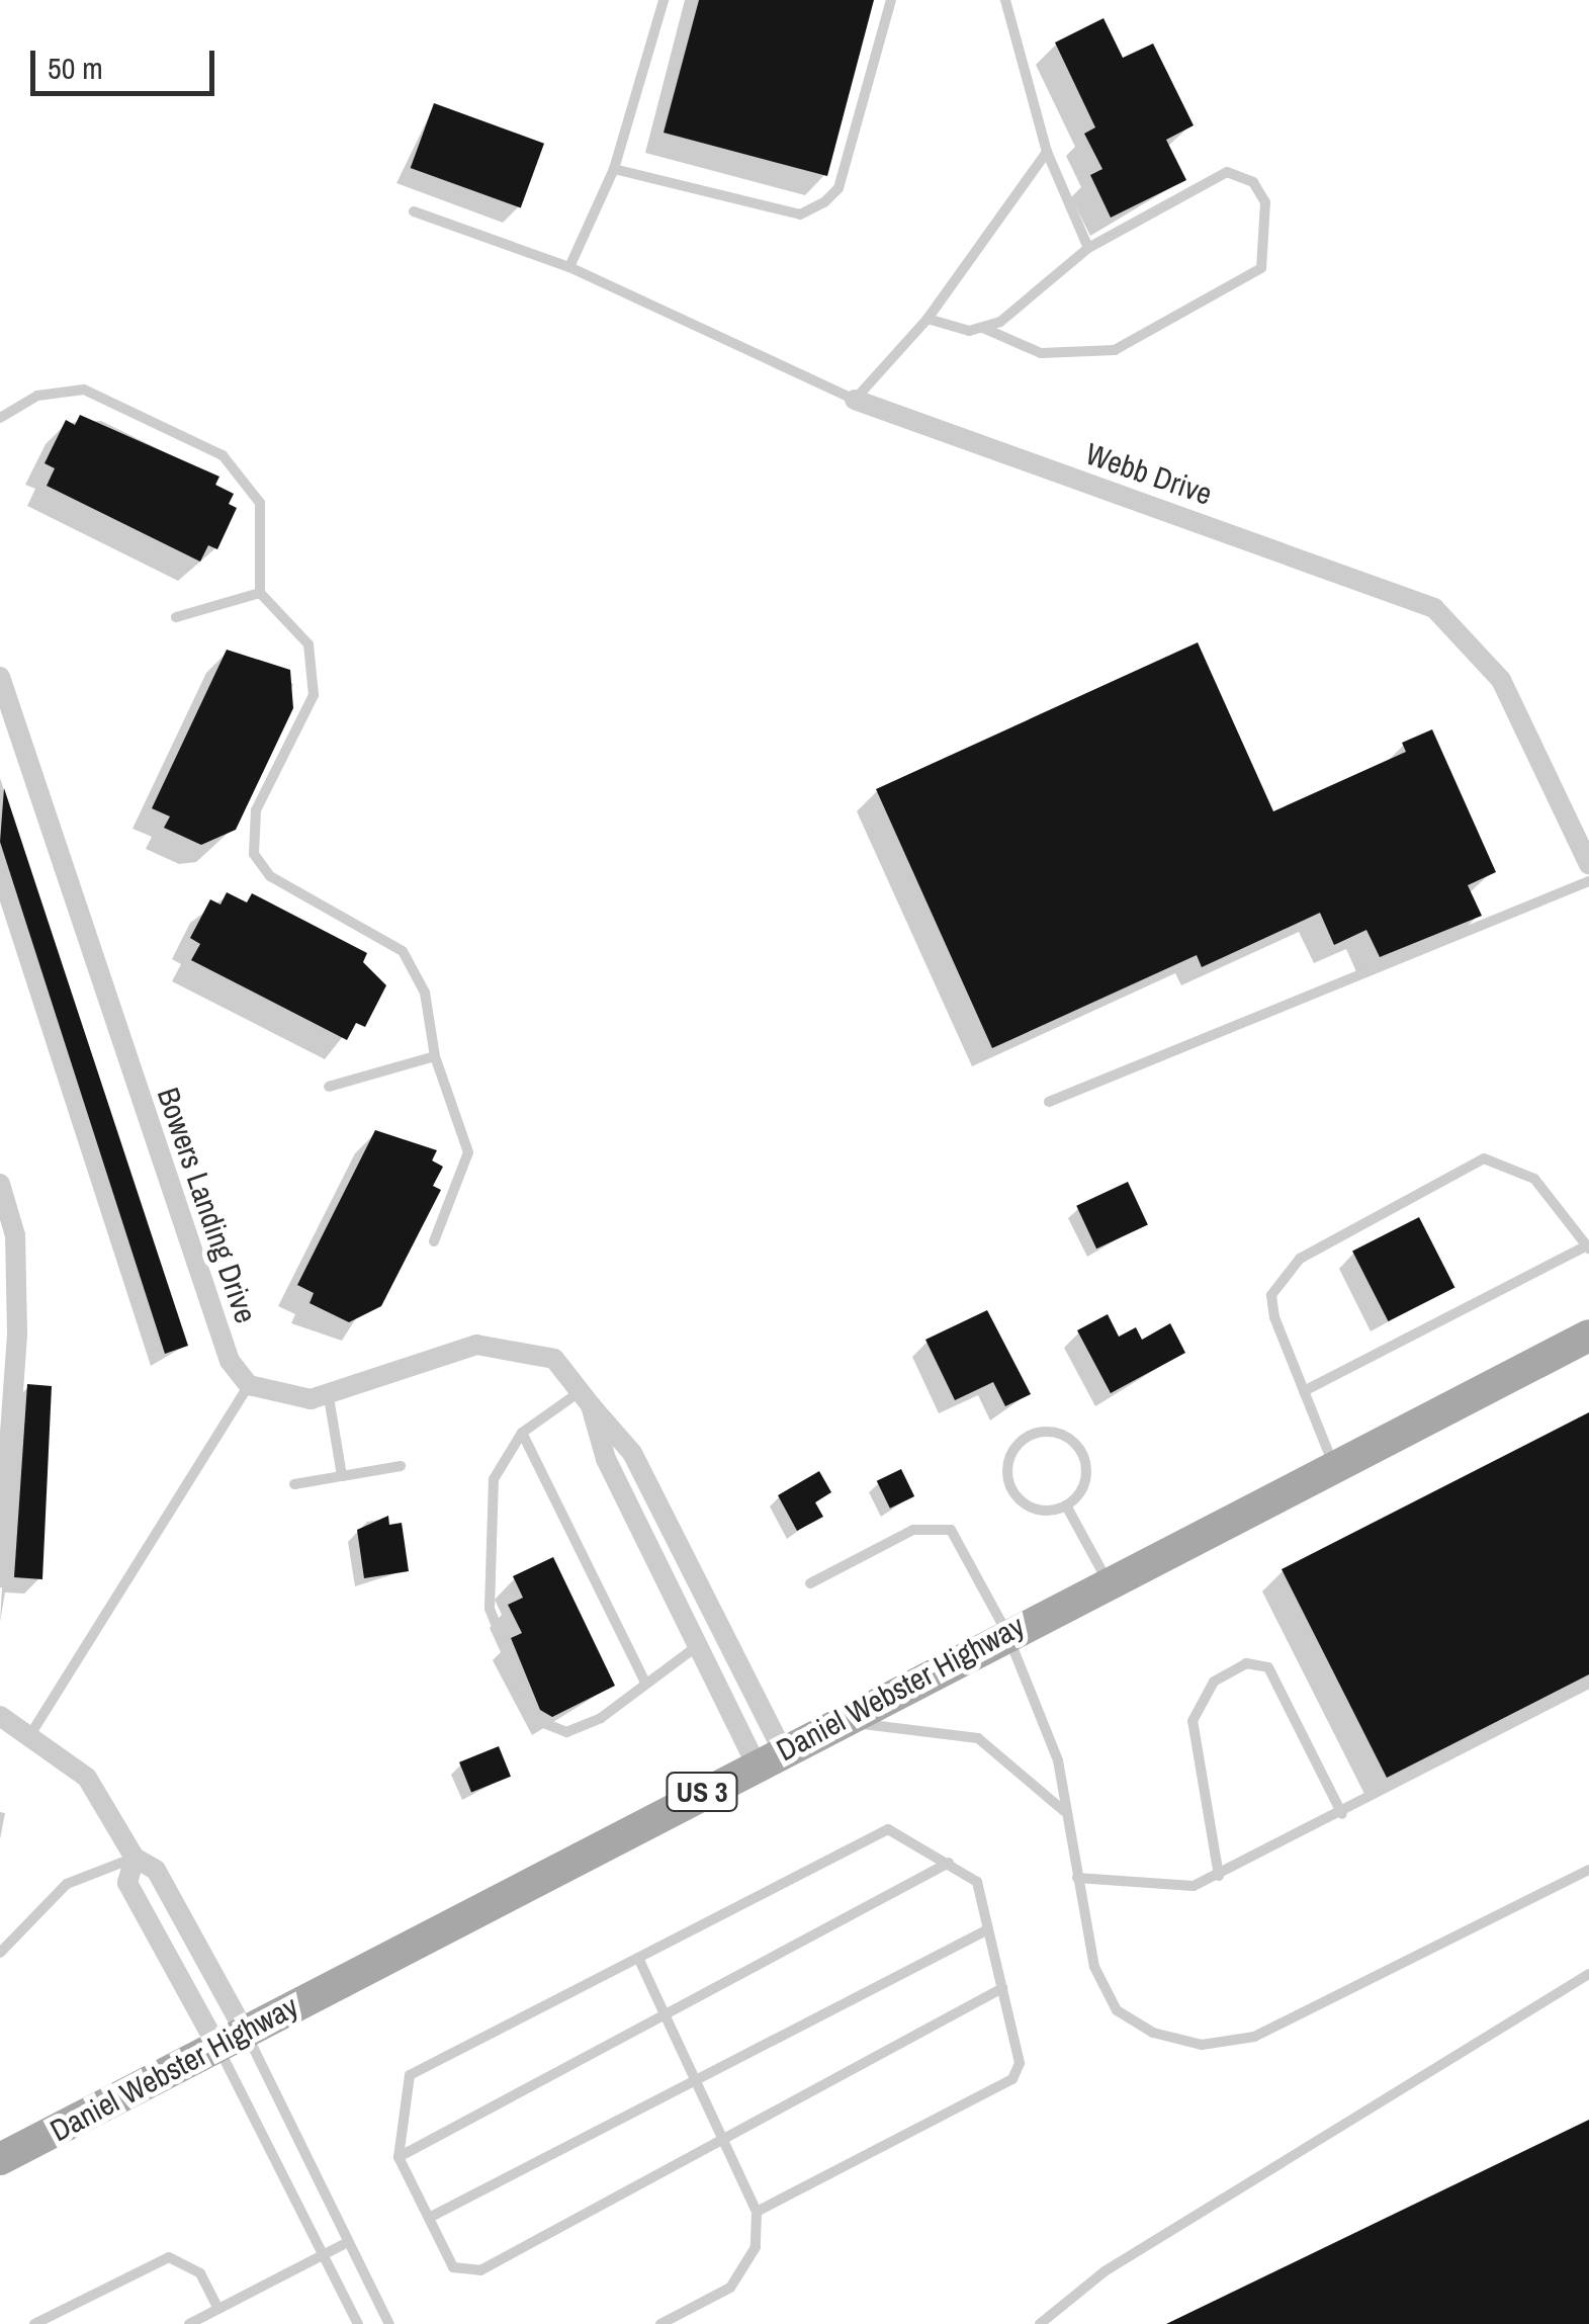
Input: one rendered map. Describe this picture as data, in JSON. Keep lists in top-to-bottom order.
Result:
{
  "streets": {
    "main road": ["Daniel Webster Highway", "US 3"],
    "street": ["Webb Drive", "Bowers Landing Drive"]
  },
  "scale_bar": "50 m"
}
